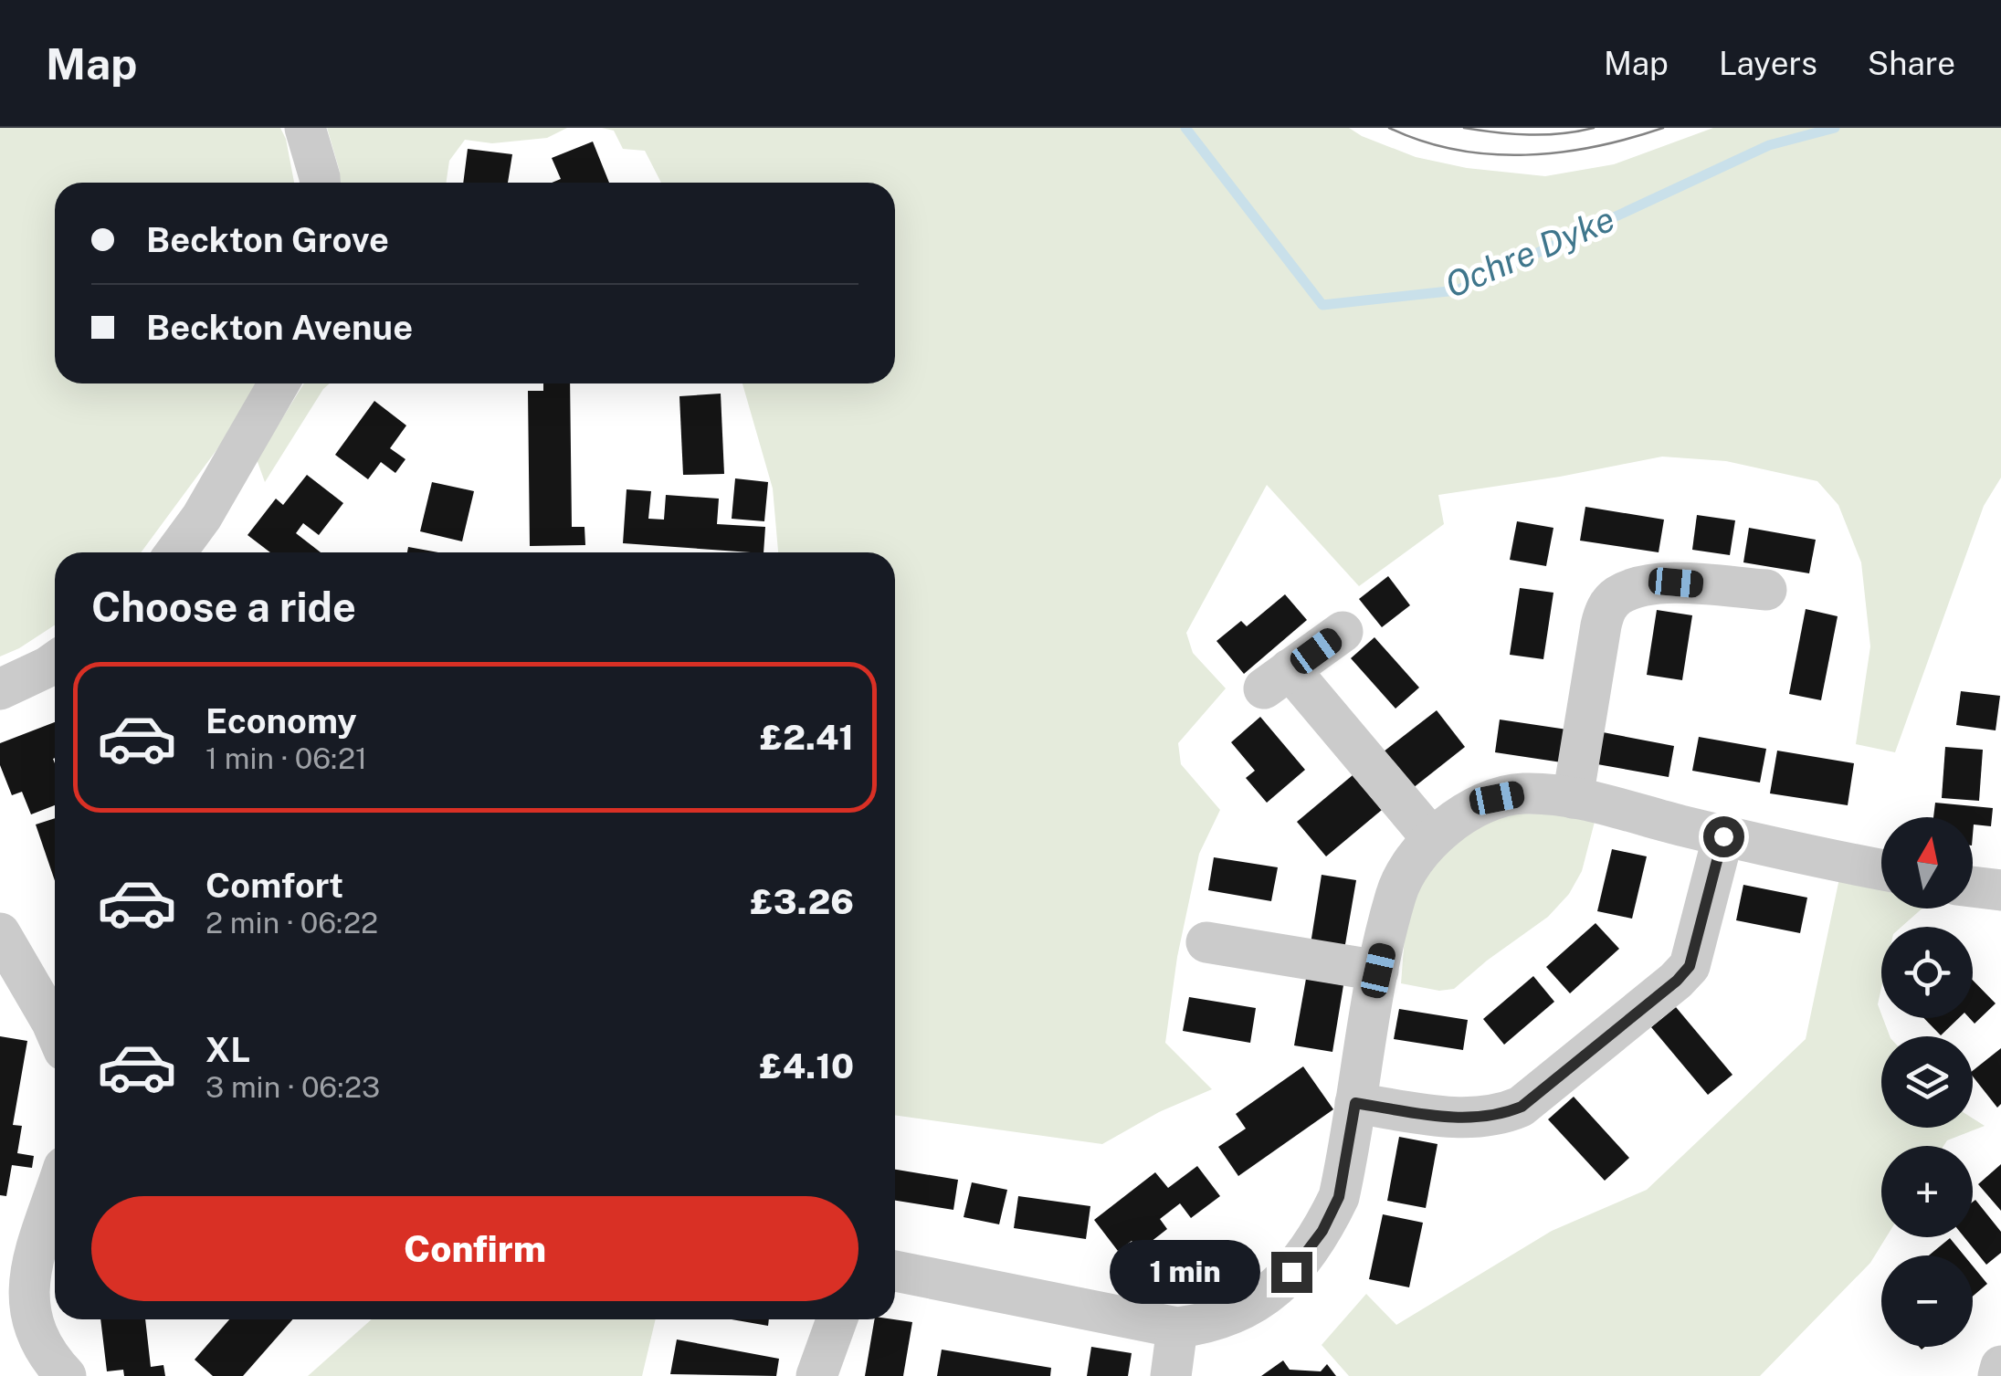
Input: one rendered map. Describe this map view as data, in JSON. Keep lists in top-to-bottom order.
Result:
{
  "water": ["Ochre Dyke"],
  "north": "top",
  "page": {
    "header": "Map",
    "nav": ["Map", "Layers", "Share"],
    "banner": ["Beckton Grove", "Beckton Avenue"],
    "heading": "Choose a ride",
    "list": [
      {
        "name": "Economy",
        "note": "1 min · 06:21",
        "value": "£2.41"
      },
      {
        "name": "Comfort",
        "note": "2 min · 06:22",
        "value": "£3.26"
      },
      {
        "name": "XL",
        "note": "3 min · 06:23",
        "value": "£4.10"
      }
    ],
    "map_buttons": ["+", "−"],
    "buttons": "Confirm",
    "bubble": "1 min"
  }
}
